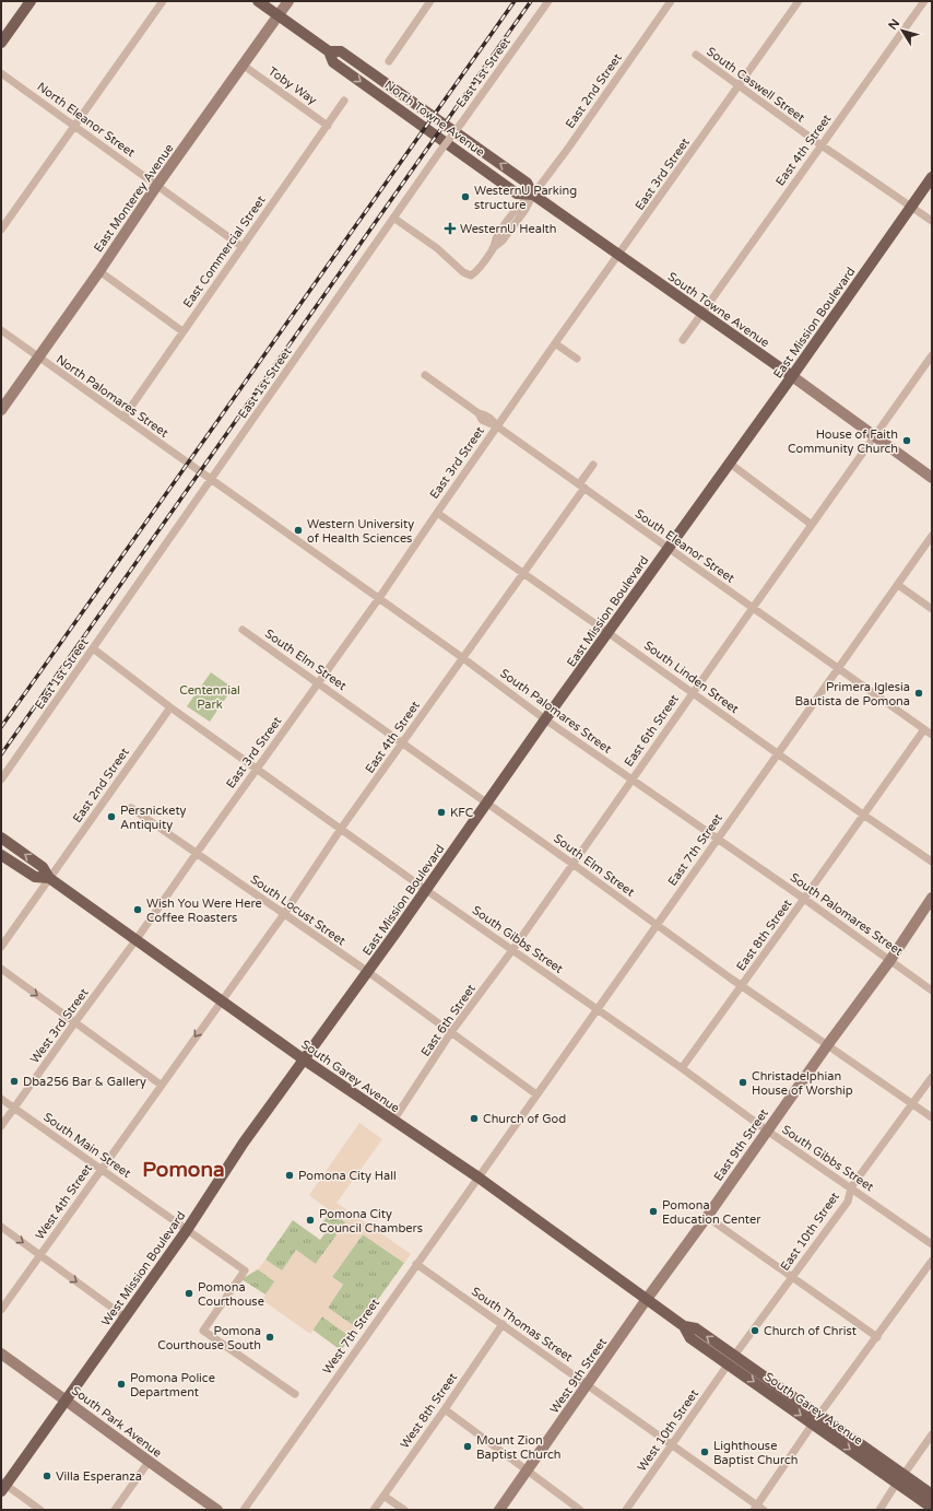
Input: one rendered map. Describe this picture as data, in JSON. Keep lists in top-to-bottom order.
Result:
{
  "streets": {
    "main road": [
      "North Towne Avenue",
      "South Towne Avenue",
      "East Mission Boulevard",
      "South Garey Avenue",
      "West Mission Boulevard"
    ],
    "street": [
      "East 1st Street",
      "South Caswell Street",
      "Toby Way",
      "East 2nd Street",
      "North Eleanor Street",
      "East 4th Street",
      "East 3rd Street",
      "East Monterey Avenue",
      "East Commercial Street",
      "North Palomares Street",
      "South Eleanor Street",
      "South Elm Street",
      "South Linden Street",
      "South Palomares Street",
      "East 6th Street",
      "East 7th Street",
      "South Locust Street",
      "East 8th Street",
      "South Gibbs Street",
      "West 3rd Street",
      "South Main Street",
      "East 9th Street",
      "West 4th Street",
      "East 10th Street",
      "South Thomas Street",
      "West 7th Street",
      "West 9th Street",
      "West 8th Street",
      "South Park Avenue",
      "West 10th Street"
    ]
  },
  "crossings": [
    ["East 1st Street", "East 2nd Street"],
    ["East 1st Street", "North Palomares Street"],
    ["East 1st Street", "South Palomares Street"],
    ["East 1st Street", "South Gibbs Street"],
    ["South Caswell Street", "East 4th Street"],
    ["South Caswell Street", "East 3rd Street"],
    ["South Caswell Street", "East Mission Boulevard"],
    ["Toby Way", "East Monterey Avenue"],
    ["Toby Way", "East Commercial Street"],
    ["East 2nd Street", "North Towne Avenue"],
    ["East 2nd Street", "South Towne Avenue"],
    ["East 2nd Street", "South Gibbs Street"],
    ["East 2nd Street", "South Garey Avenue"],
    ["North Towne Avenue", "East Monterey Avenue"],
    ["North Towne Avenue", "South Towne Avenue"],
    ["North Eleanor Street", "East Monterey Avenue"],
    ["North Eleanor Street", "East Commercial Street"],
    ["East 4th Street", "South Towne Avenue"],
    ["East 4th Street", "South Eleanor Street"],
    ["East 4th Street", "South Elm Street"],
    ["East 4th Street", "South Linden Street"],
    ["East 4th Street", "South Palomares Street"],
    ["East 4th Street", "South Locust Street"],
    ["East 4th Street", "South Gibbs Street"],
    ["East 4th Street", "South Garey Avenue"],
    ["East 4th Street", "West 4th Street"],
    ["East 3rd Street", "South Towne Avenue"],
    ["East 3rd Street", "South Eleanor Street"],
    ["East 3rd Street", "South Elm Street"],
    ["East 3rd Street", "South Linden Street"],
    ["East 3rd Street", "South Palomares Street"],
    ["East 3rd Street", "South Locust Street"],
    ["East 3rd Street", "South Gibbs Street"],
    ["East 3rd Street", "West 3rd Street"],
    ["East 3rd Street", "South Garey Avenue"],
    ["East Monterey Avenue", "North Palomares Street"],
    ["East Commercial Street", "North Palomares Street"],
    ["South Towne Avenue", "East Mission Boulevard"],
    ["South Towne Avenue", "East 6th Street"],
    ["East Mission Boulevard", "South Eleanor Street"],
    ["East Mission Boulevard", "South Elm Street"],
    ["East Mission Boulevard", "South Linden Street"],
    ["East Mission Boulevard", "South Palomares Street"],
    ["East Mission Boulevard", "South Locust Street"],
    ["East Mission Boulevard", "South Gibbs Street"],
    ["East Mission Boulevard", "South Garey Avenue"],
    ["East Mission Boulevard", "West Mission Boulevard"],
    ["North Palomares Street", "South Palomares Street"],
    ["South Eleanor Street", "East 6th Street"],
    ["South Eleanor Street", "East 7th Street"],
    ["South Eleanor Street", "East 8th Street"],
    ["South Elm Street", "East 6th Street"],
    ["South Elm Street", "East 7th Street"],
    ["South Elm Street", "East 8th Street"],
    ["South Elm Street", "East 9th Street"],
    ["South Elm Street", "East 10th Street"],
    ["South Linden Street", "East 6th Street"],
    ["South Linden Street", "East 7th Street"],
    ["South Linden Street", "East 8th Street"],
    ["South Palomares Street", "East 6th Street"],
    ["South Palomares Street", "East 7th Street"],
    ["South Palomares Street", "East 8th Street"],
    ["South Palomares Street", "East 9th Street"],
    ["East 6th Street", "South Locust Street"],
    ["East 6th Street", "South Gibbs Street"],
    ["East 6th Street", "South Garey Avenue"],
    ["East 7th Street", "South Locust Street"],
    ["East 7th Street", "South Gibbs Street"],
    ["East 7th Street", "South Garey Avenue"],
    ["East 7th Street", "West 7th Street"],
    ["East 8th Street", "South Gibbs Street"],
    ["South Gibbs Street", "East 9th Street"],
    ["South Gibbs Street", "East 10th Street"],
    ["West 3rd Street", "South Garey Avenue"],
    ["West 3rd Street", "South Main Street"],
    ["South Garey Avenue", "East 9th Street"],
    ["South Garey Avenue", "West 4th Street"],
    ["South Garey Avenue", "East 10th Street"],
    ["South Garey Avenue", "West Mission Boulevard"],
    ["South Garey Avenue", "West 7th Street"],
    ["South Garey Avenue", "West 9th Street"],
    ["South Garey Avenue", "West 10th Street"],
    ["South Main Street", "West 4th Street"],
    ["South Main Street", "West Mission Boulevard"],
    ["East 9th Street", "West 9th Street"],
    ["East 10th Street", "West 10th Street"],
    ["West Mission Boulevard", "South Park Avenue"],
    ["South Thomas Street", "West 7th Street"],
    ["South Thomas Street", "West 9th Street"],
    ["South Thomas Street", "West 8th Street"],
    ["South Thomas Street", "West 10th Street"]
  ],
  "districts": ["Pomona"],
  "parks": ["Centennial Park"],
  "places": {
    "other": [
      "WesternU Parking structure",
      "House of Faith Community Church",
      "Western University of Health Sciences",
      "Primera Iglesia Bautista de Pomona",
      "KFC",
      "Persnickety Antiquity",
      "Wish You Were Here Coffee Roasters",
      "Dba256 Bar & Gallery",
      "Christadelphian House of Worship",
      "Church of God",
      "Pomona City Hall",
      "Pomona Education Center",
      "Pomona City Council Chambers",
      "Pomona Courthouse",
      "Church of Christ",
      "Pomona Courthouse South",
      "Pomona Police Department",
      "Mount Zion Baptist Church",
      "Lighthouse Baptist Church",
      "Villa Esperanza"
    ],
    "health": ["WesternU Health"]
  },
  "north": "top left"
}
